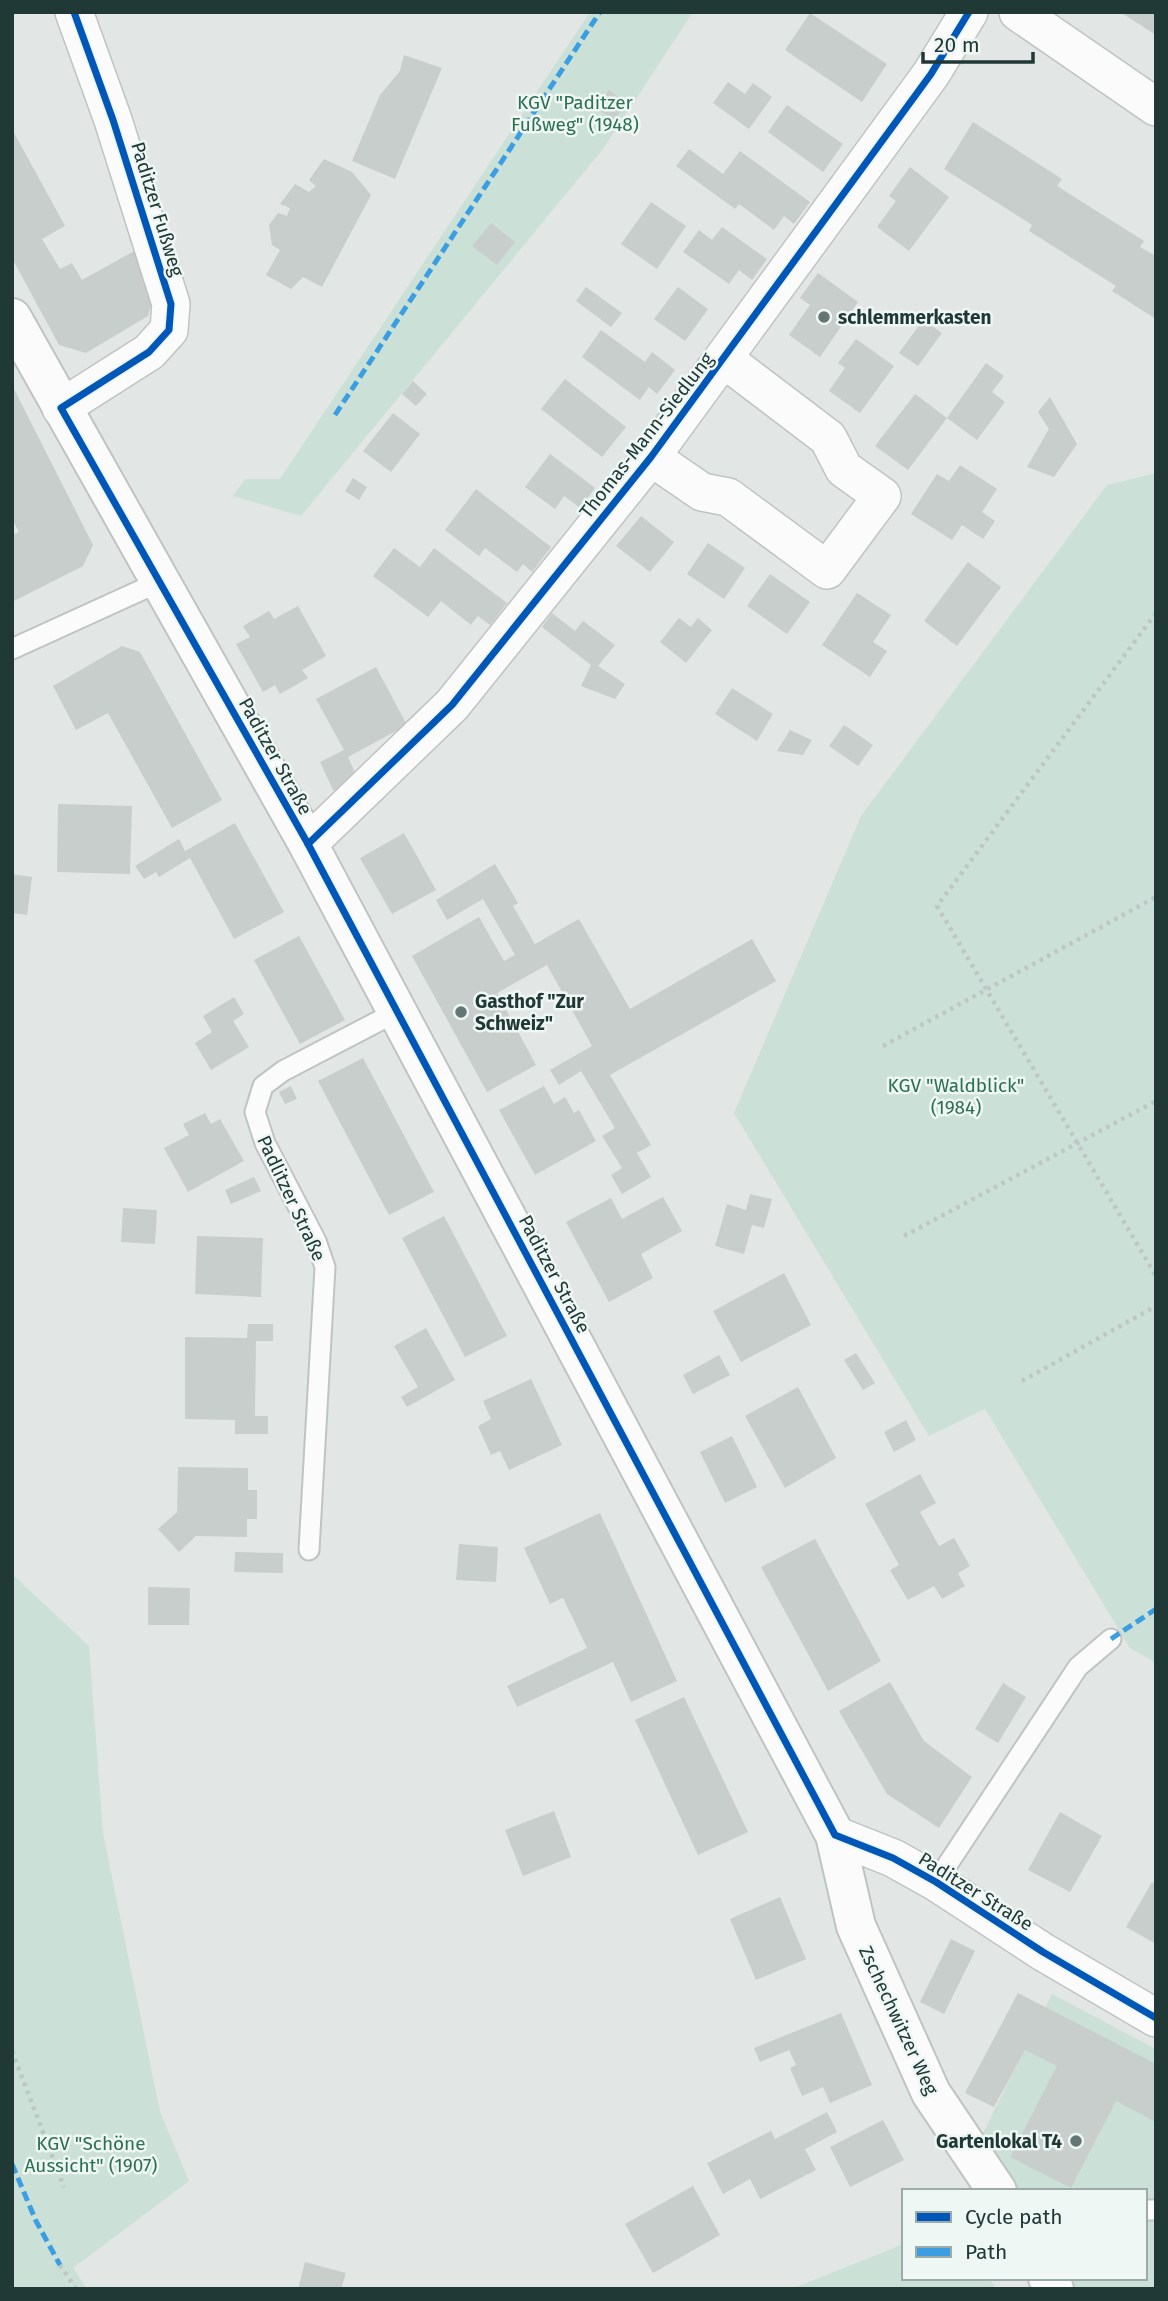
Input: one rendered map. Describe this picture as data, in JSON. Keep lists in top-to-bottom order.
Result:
{
  "streets": {
    "street": [
      "Paditzer Fußweg",
      "Thomas-Mann-Siedlung",
      "Paditzer Straße",
      "Zschechwitzer Weg"
    ],
    "lane": ["Padlitzer Straße"]
  },
  "crossings": [
    ["Paditzer Fußweg", "Paditzer Straße"],
    ["Thomas-Mann-Siedlung", "Paditzer Straße"],
    ["Paditzer Straße", "Padlitzer Straße"],
    ["Paditzer Straße", "Zschechwitzer Weg"]
  ],
  "parks": ["KGV \"Paditzer Fußweg\" (1948)", "KGV \"Waldblick\" (1984)", "KGV \"Schöne Aussicht\" (1907)"],
  "places": ["schlemmerkasten", "Gasthof \"Zur Schweiz\"", "Gartenlokal T4"],
  "legend": ["Cycle path", "Path"],
  "scale_bar": "20 m"
}
